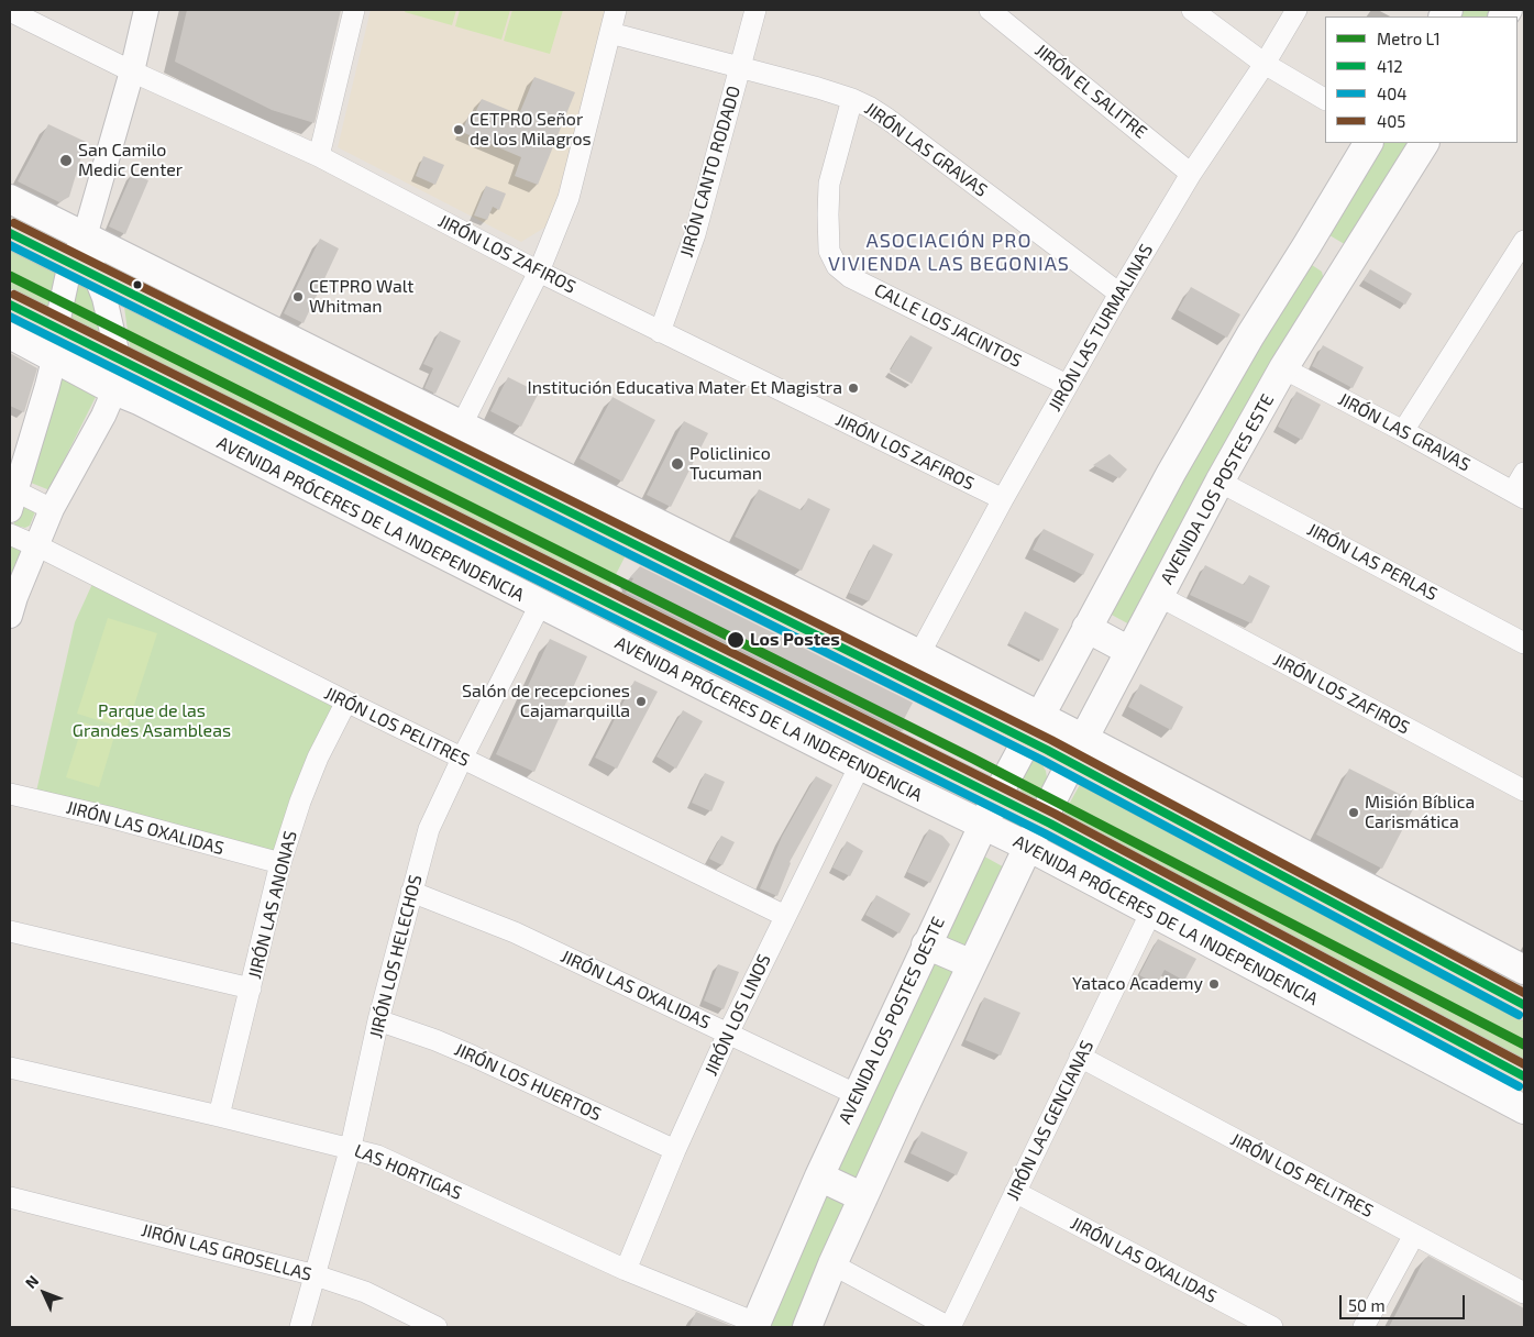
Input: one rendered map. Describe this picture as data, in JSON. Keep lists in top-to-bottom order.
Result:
{
  "streets": {
    "main road": ["AVENIDA LOS POSTES ESTE", "AVENIDA PRÓCERES DE LA INDEPENDENCIA", "AVENIDA LOS POSTES OESTE"],
    "street": [
      "JIRÓN EL SALITRE",
      "JIRÓN LAS GRAVAS",
      "JIRÓN CANTO RODADO",
      "JIRÓN LOS ZAFIROS",
      "CALLE LOS JACINTOS",
      "JIRÓN LAS TURMALINAS",
      "JIRÓN LAS PERLAS",
      "JIRÓN LOS PELITRES",
      "JIRÓN LAS OXALIDAS",
      "JIRÓN LAS ANONAS",
      "JIRÓN LOS HELECHOS",
      "JIRÓN LOS LINOS",
      "JIRÓN LOS HUERTOS",
      "JIRÓN LAS GENCIANAS",
      "LAS HORTIGAS",
      "JIRÓN LAS GROSELLAS"
    ]
  },
  "crossings": [
    ["JIRÓN EL SALITRE", "JIRÓN LAS TURMALINAS"],
    ["JIRÓN LAS GRAVAS", "JIRÓN CANTO RODADO"],
    ["JIRÓN LAS GRAVAS", "CALLE LOS JACINTOS"],
    ["JIRÓN LAS GRAVAS", "JIRÓN LAS TURMALINAS"],
    ["JIRÓN LAS GRAVAS", "AVENIDA LOS POSTES ESTE"],
    ["JIRÓN CANTO RODADO", "JIRÓN LOS ZAFIROS"],
    ["JIRÓN LOS ZAFIROS", "JIRÓN LAS TURMALINAS"],
    ["JIRÓN LOS ZAFIROS", "AVENIDA LOS POSTES ESTE"],
    ["CALLE LOS JACINTOS", "JIRÓN LAS TURMALINAS"],
    ["AVENIDA LOS POSTES ESTE", "AVENIDA PRÓCERES DE LA INDEPENDENCIA"],
    ["AVENIDA LOS POSTES ESTE", "JIRÓN LAS PERLAS"],
    ["AVENIDA PRÓCERES DE LA INDEPENDENCIA", "JIRÓN LOS HELECHOS"],
    ["AVENIDA PRÓCERES DE LA INDEPENDENCIA", "JIRÓN LOS LINOS"],
    ["AVENIDA PRÓCERES DE LA INDEPENDENCIA", "AVENIDA LOS POSTES OESTE"],
    ["AVENIDA PRÓCERES DE LA INDEPENDENCIA", "JIRÓN LAS GENCIANAS"],
    ["JIRÓN LOS PELITRES", "JIRÓN LAS ANONAS"],
    ["JIRÓN LOS PELITRES", "JIRÓN LOS HELECHOS"],
    ["JIRÓN LOS PELITRES", "JIRÓN LOS LINOS"],
    ["JIRÓN LOS PELITRES", "JIRÓN LAS GENCIANAS"],
    ["JIRÓN LAS OXALIDAS", "JIRÓN LAS ANONAS"],
    ["JIRÓN LAS OXALIDAS", "JIRÓN LOS HELECHOS"],
    ["JIRÓN LAS OXALIDAS", "JIRÓN LOS LINOS"],
    ["JIRÓN LAS OXALIDAS", "AVENIDA LOS POSTES OESTE"],
    ["JIRÓN LAS OXALIDAS", "JIRÓN LAS GENCIANAS"],
    ["JIRÓN LAS ANONAS", "LAS HORTIGAS"],
    ["JIRÓN LOS HELECHOS", "JIRÓN LOS HUERTOS"],
    ["JIRÓN LOS HELECHOS", "LAS HORTIGAS"],
    ["JIRÓN LOS HELECHOS", "JIRÓN LAS GROSELLAS"],
    ["JIRÓN LOS LINOS", "JIRÓN LOS HUERTOS"],
    ["JIRÓN LOS LINOS", "LAS HORTIGAS"],
    ["AVENIDA LOS POSTES OESTE", "LAS HORTIGAS"]
  ],
  "districts": ["ASOCIACIÓN PRO VIVIENDA LAS BEGONIAS"],
  "parks": ["Parque de las Grandes Asambleas"],
  "places": [
    "CETPRO Señor de los Milagros",
    "San Camilo Medic Center",
    "CETPRO Walt Whitman",
    "Institución Educativa Mater Et Magistra",
    "Policlinico Tucuman",
    "Los Postes",
    "Salón de recepciones Cajamarquilla",
    "Misión Bíblica Carismática",
    "Yataco Academy"
  ],
  "lines": [
    "transit line 405",
    "transit line 412",
    "transit line 404",
    "metro line L1"
  ],
  "legend": [
    "Metro L1",
    "412",
    "404",
    "405"
  ],
  "scale_bar": "50 m",
  "north": "top left"
}
